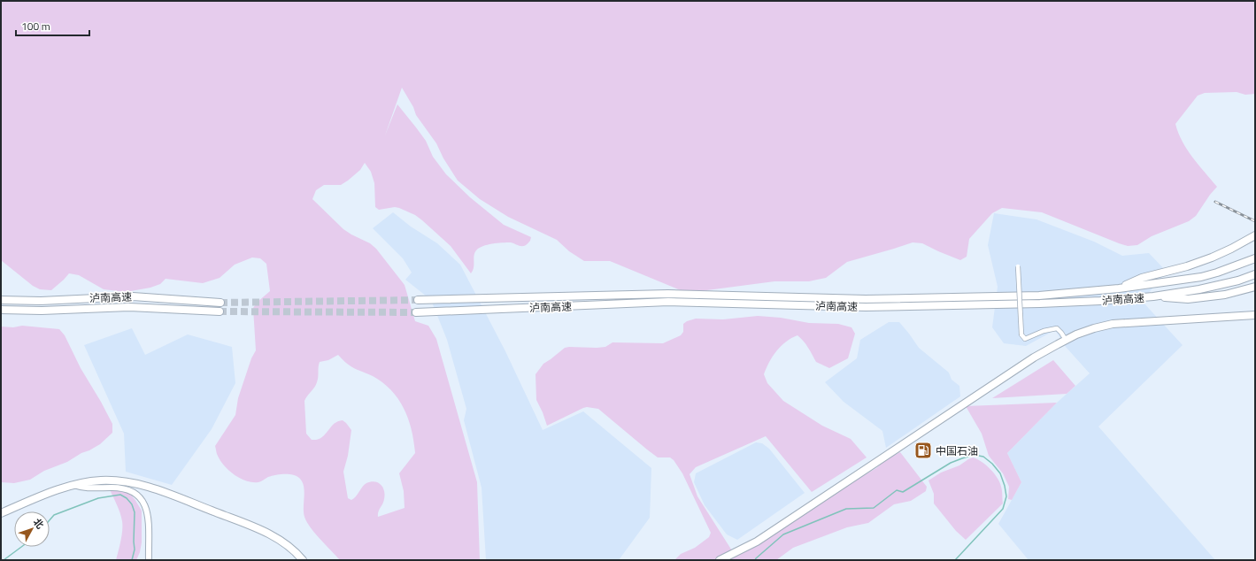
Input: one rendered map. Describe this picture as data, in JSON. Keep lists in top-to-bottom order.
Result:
{
  "streets": {
    "highway": ["泸南高速"]
  },
  "places": {
    "fuel station": ["中国石油"]
  },
  "scale_bar": "100 m",
  "north": "top right"
}
